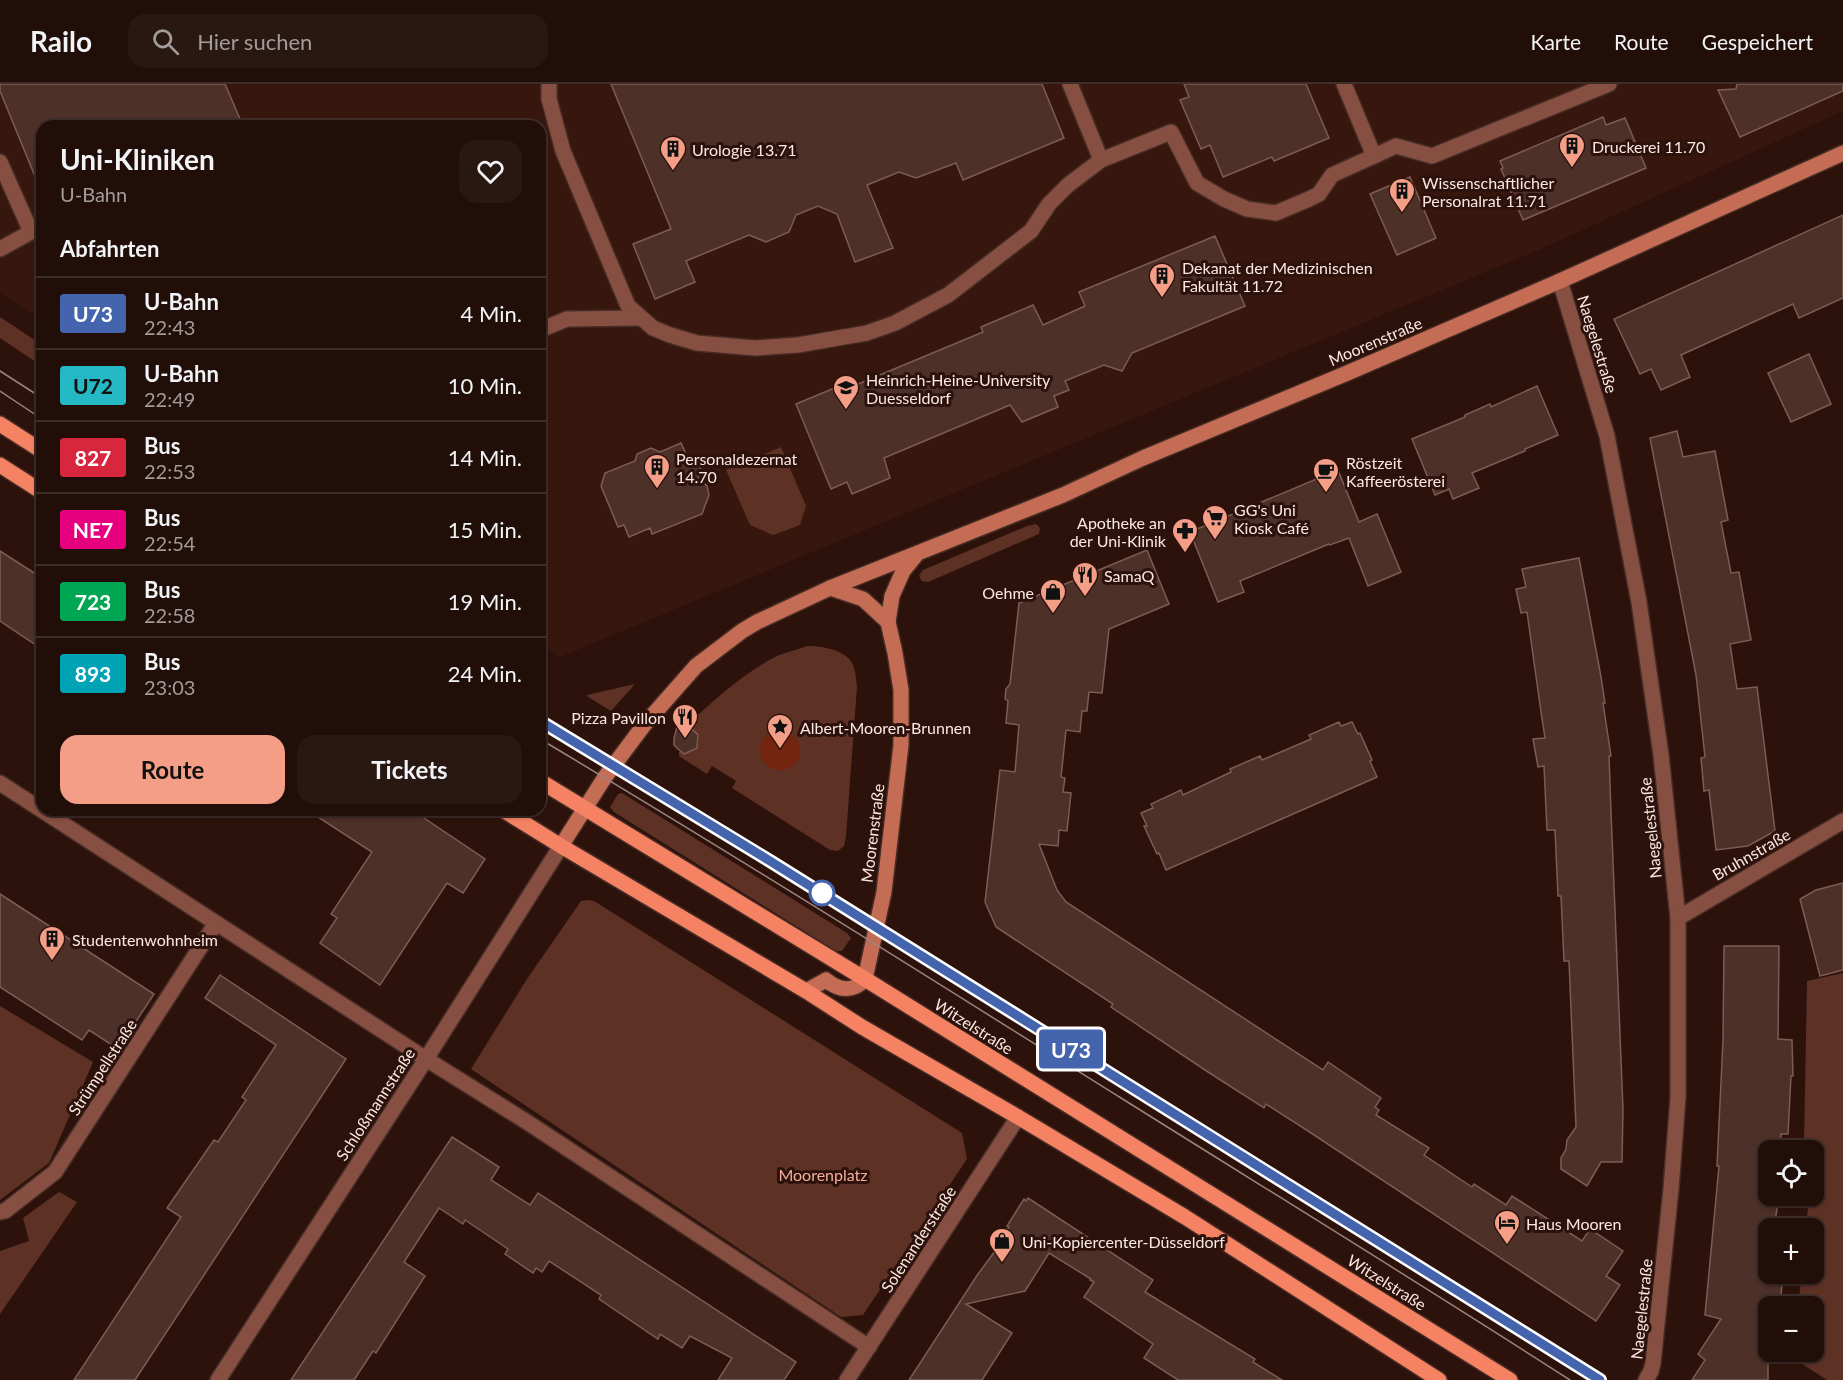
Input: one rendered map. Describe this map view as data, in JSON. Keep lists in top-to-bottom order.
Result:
{
  "streets": {
    "main road": ["Witzelstraße"],
    "street": [
      "Moorenstraße",
      "Naegelestraße",
      "Bruhnstraße",
      "Strümpellstraße",
      "Schloßmannstraße",
      "Solenanderstraße"
    ]
  },
  "crossings": [
    ["Moorenstraße", "Naegelestraße"],
    ["Moorenstraße", "Witzelstraße"],
    ["Moorenstraße", "Schloßmannstraße"],
    ["Naegelestraße", "Bruhnstraße"]
  ],
  "parks": ["Moorenplatz"],
  "places": {
    "building": [
      "Druckerei 11.70",
      "Urologie 13.71",
      "Wissenschaftlicher Personalrat 11.71",
      "Dekanat der Medizinischen Fakultät 11.72",
      "Personaldezernat 14.70",
      "Studentenwohnheim"
    ],
    "school or university": ["Heinrich-Heine-University Duesseldorf"],
    "cafe": ["Röstzeit Kaffeerösterei"],
    "supermarket": ["GG's Uni Kiosk Café"],
    "pharmacy": ["Apotheke an der Uni-Klinik"],
    "restaurant": ["SamaQ", "Pizza Pavillon"],
    "shop": ["Oehme", "Uni-Kopiercenter-Düsseldorf"],
    "place": ["Albert-Mooren-Brunnen"],
    "hotel": ["Haus Mooren"]
  },
  "lines": ["metro line U73"],
  "page": {
    "header": "Railo",
    "search": "Hier suchen",
    "nav": ["Karte", "Route", "Gespeichert"],
    "on_map": "U73",
    "heading": [
      ["Uni-Kliniken", "U-Bahn"],
      "Abfahrten"
    ],
    "list": [
      {
        "mark": "U73",
        "name": "U-Bahn",
        "note": "22:43",
        "value": "4 Min."
      },
      {
        "mark": "U72",
        "name": "U-Bahn",
        "note": "22:49",
        "value": "10 Min."
      },
      {
        "mark": "827",
        "name": "Bus",
        "note": "22:53",
        "value": "14 Min."
      },
      {
        "mark": "NE7",
        "name": "Bus",
        "note": "22:54",
        "value": "15 Min."
      },
      {
        "mark": "723",
        "name": "Bus",
        "note": "22:58",
        "value": "19 Min."
      },
      {
        "mark": "893",
        "name": "Bus",
        "note": "23:03",
        "value": "24 Min."
      }
    ],
    "buttons": ["Route", "Tickets"],
    "map_buttons": ["+", "−"]
  }
}
